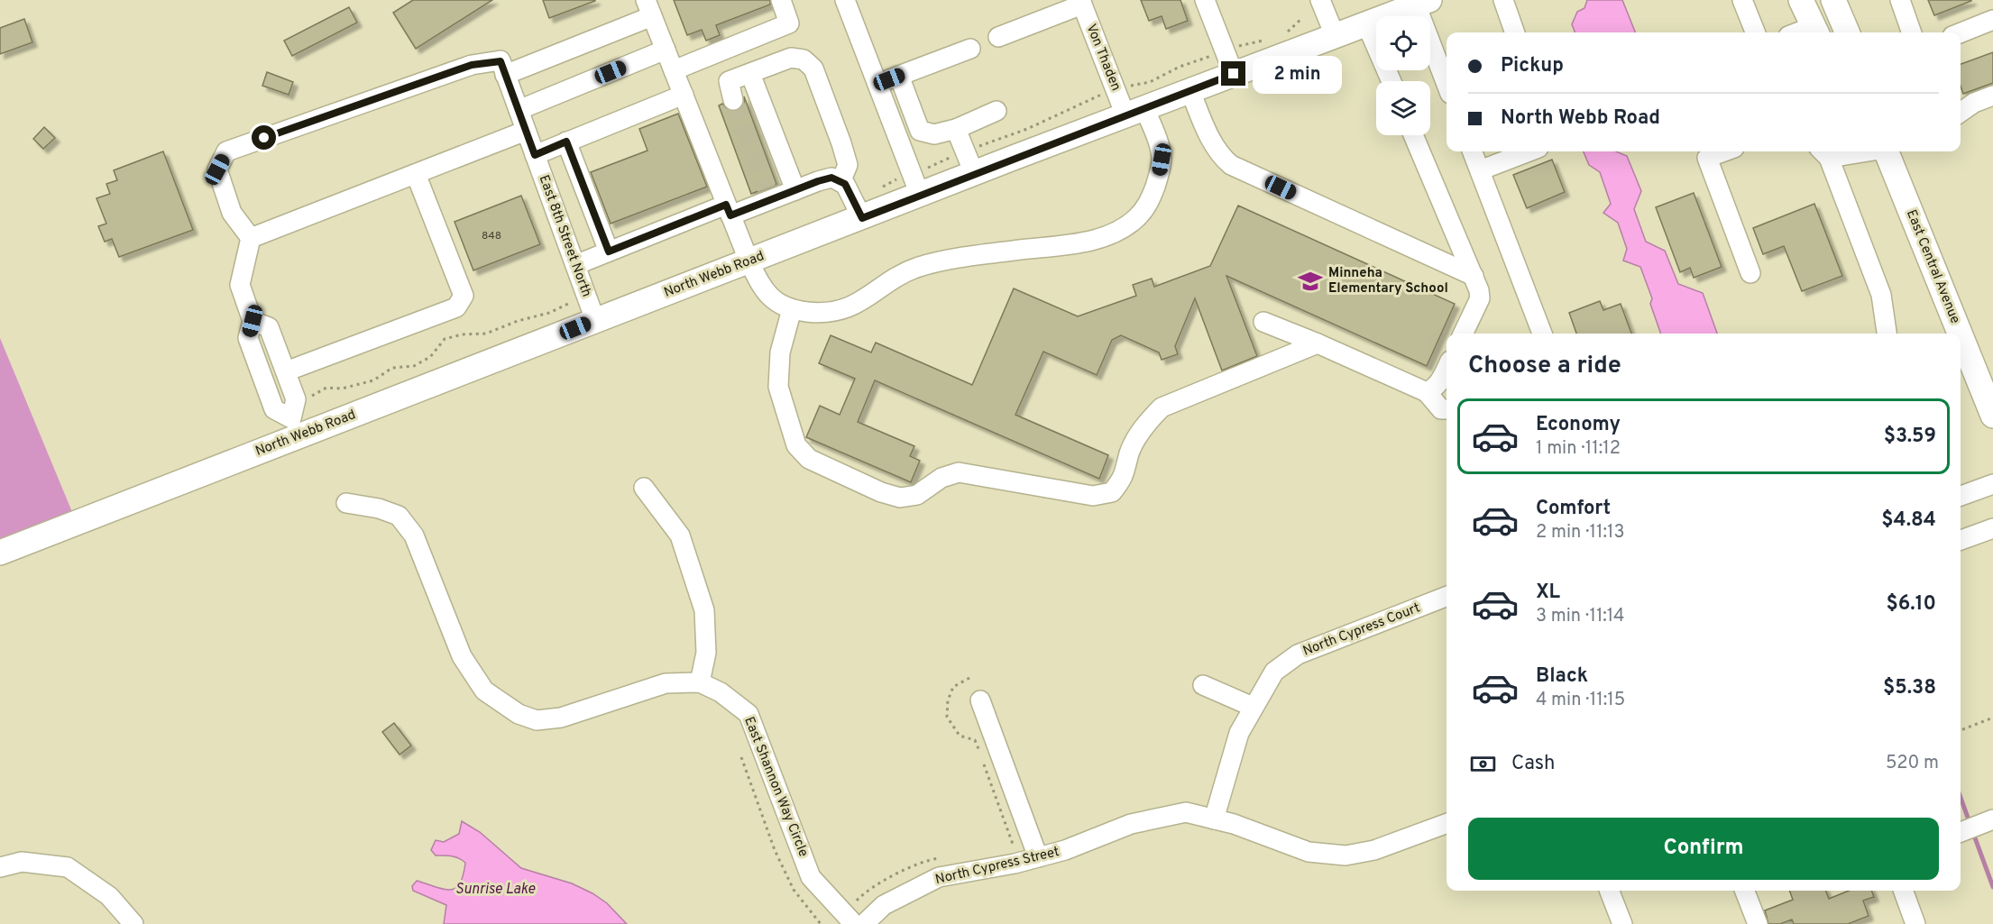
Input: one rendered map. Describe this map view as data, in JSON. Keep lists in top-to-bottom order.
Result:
{
  "streets": {
    "main road": ["East Central Avenue", "North Webb Road"],
    "street": [
      "Von Thaden",
      "East 8th Street North",
      "North Cypress Court",
      "East Shannon Way Circle",
      "North Cypress Street"
    ]
  },
  "crossings": [
    ["Von Thaden", "North Webb Road"],
    ["East 8th Street North", "North Webb Road"],
    ["North Cypress Court", "North Cypress Street"]
  ],
  "water": ["Sunrise Lake"],
  "places": {
    "school or university": ["Minneha Elementary School"]
  },
  "house_numbers": ["848"],
  "page": {
    "banner": ["Pickup", "North Webb Road"],
    "bubble": "2 min",
    "heading": "Choose a ride",
    "list": [
      {
        "name": "Economy",
        "note": "1 min · 11:12",
        "value": "$3.59"
      },
      {
        "name": "Comfort",
        "note": "2 min · 11:13",
        "value": "$4.84"
      },
      {
        "name": "XL",
        "note": "3 min · 11:14",
        "value": "$6.10"
      },
      {
        "name": "Black",
        "note": "4 min · 11:15",
        "value": "$5.38"
      }
    ],
    "pay": ["Cash", "520 m"],
    "buttons": "Confirm"
  }
}
